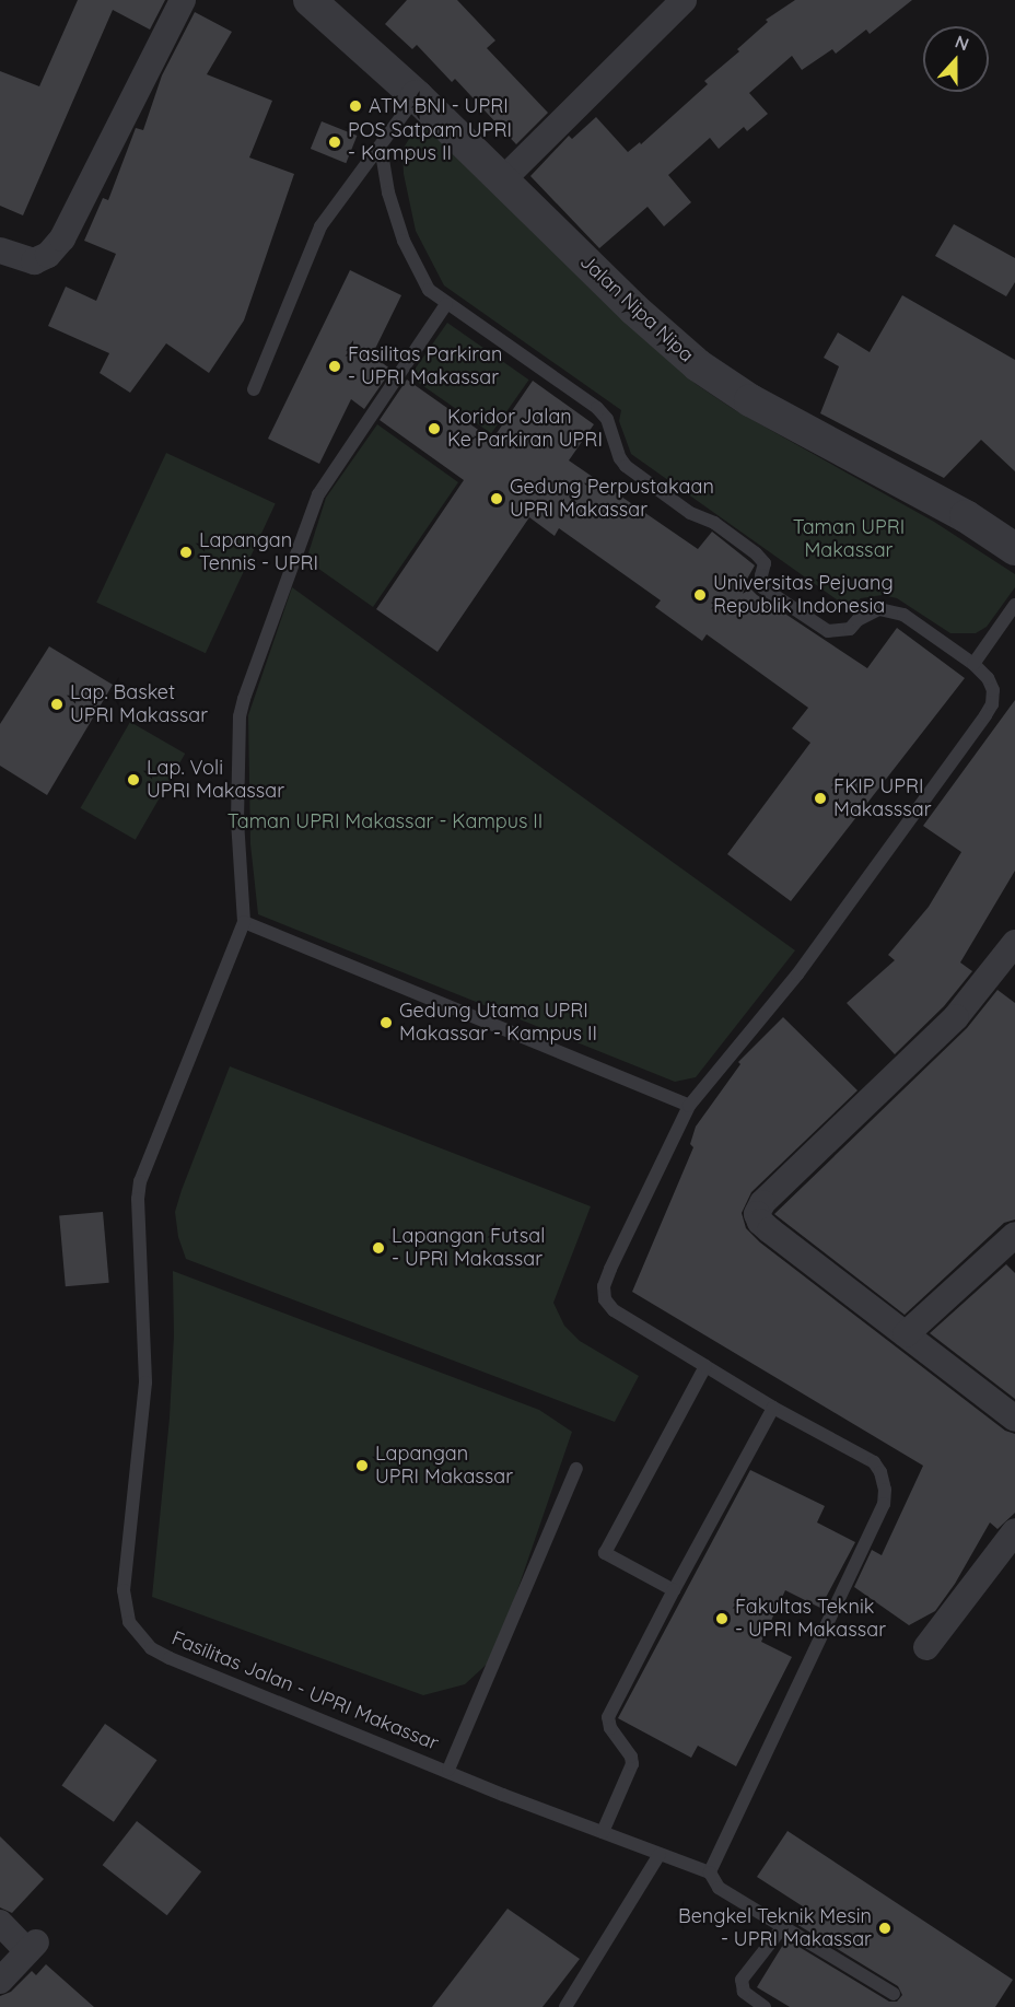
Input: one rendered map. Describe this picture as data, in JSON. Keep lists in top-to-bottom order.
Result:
{
  "streets": {
    "street": ["Jalan Nipa Nipa"],
    "lane": ["Fasilitas Jalan - UPRI Makassar"]
  },
  "parks": ["Taman UPRI Makassar", "Taman UPRI Makassar - Kampus II"],
  "places": [
    "ATM BNI - UPRI",
    "POS Satpam UPRI - Kampus II",
    "Fasilitas Parkiran - UPRI Makassar",
    "Koridor Jalan Ke Parkiran UPRI",
    "Gedung Perpustakaan UPRI Makassar",
    "Lapangan Tennis - UPRI",
    "Universitas Pejuang Republik Indonesia",
    "Lap. Basket UPRI Makassar",
    "Lap. Voli UPRI Makassar",
    "FKIP UPRI Makasssar",
    "Gedung Utama UPRI Makassar - Kampus II",
    "Lapangan Futsal - UPRI Makassar",
    "Lapangan UPRI Makassar",
    "Fakultas Teknik - UPRI Makassar",
    "Bengkel Teknik Mesin - UPRI Makassar"
  ],
  "north": "top"
}
